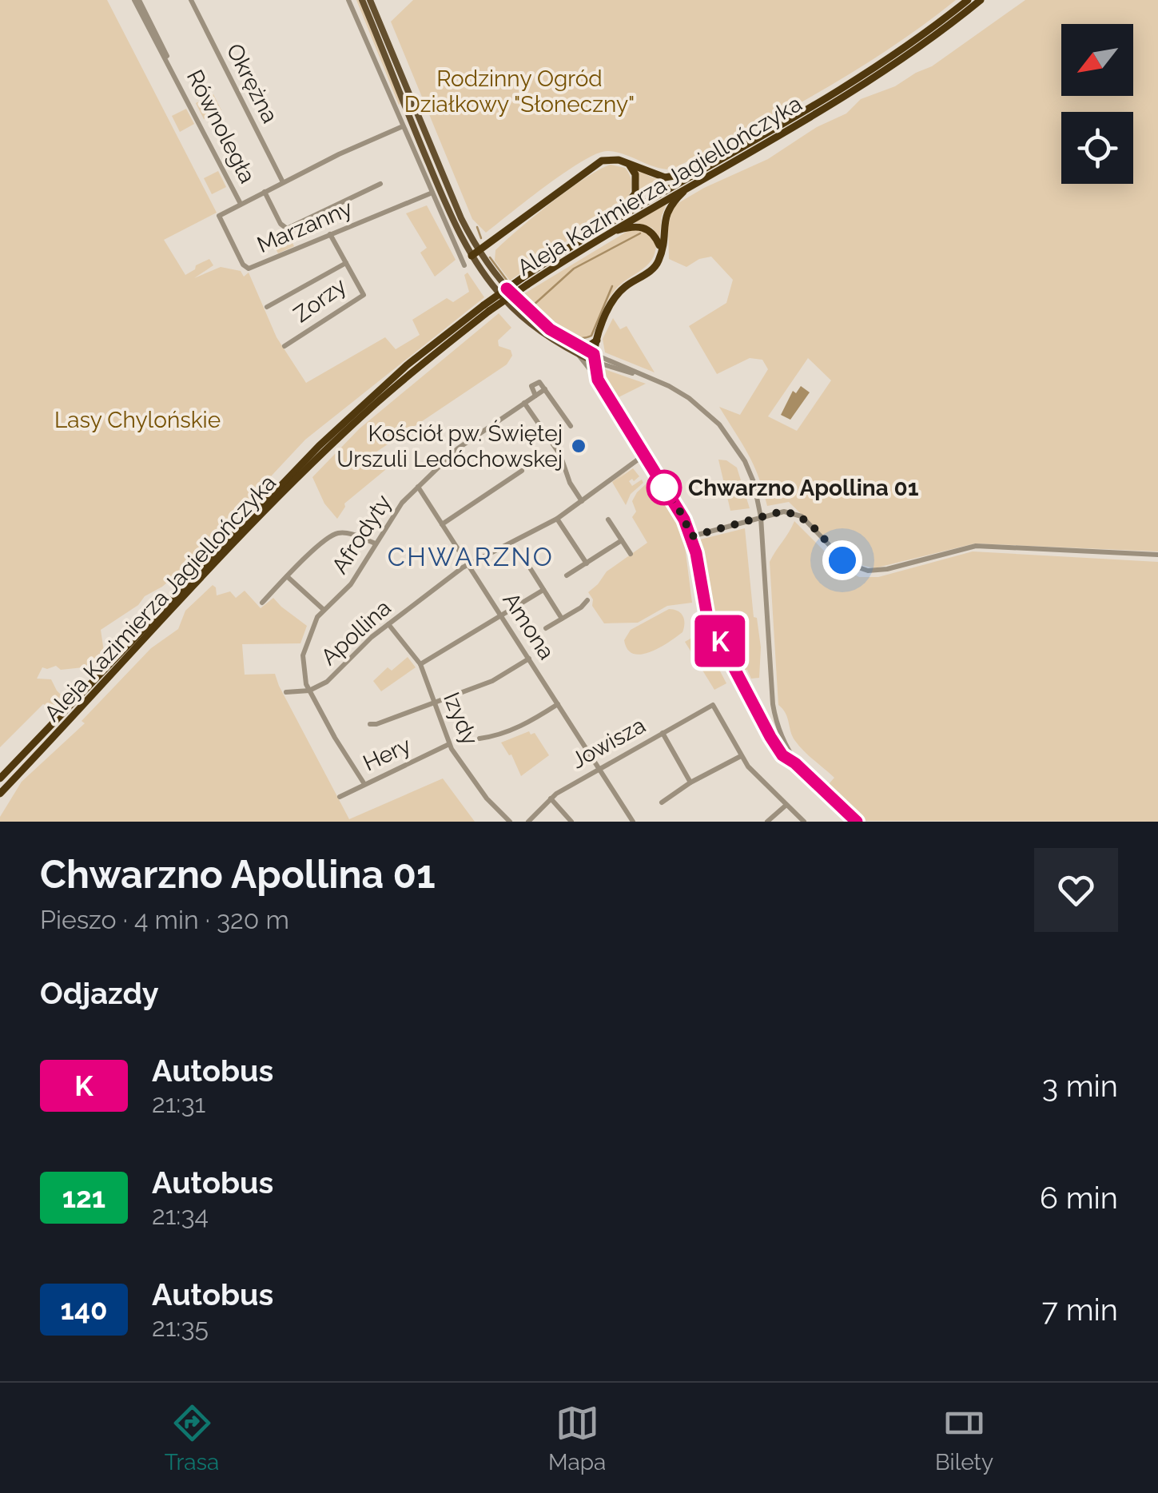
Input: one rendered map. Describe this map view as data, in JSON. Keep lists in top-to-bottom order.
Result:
{
  "streets": {
    "highway": ["Aleja Kazimierza Jagiellończyka"],
    "street": [
      "Okrężna",
      "Równoległa",
      "Marzanny",
      "Zorzy",
      "Afrodyty",
      "Amona",
      "Apollina",
      "Izydy",
      "Jowisza",
      "Hery"
    ]
  },
  "crossings": [
    ["Równoległa", "Marzanny"],
    ["Marzanny", "Zorzy"],
    ["Afrodyty", "Amona"],
    ["Afrodyty", "Apollina"],
    ["Afrodyty", "Hery"],
    ["Amona", "Apollina"],
    ["Amona", "Jowisza"],
    ["Apollina", "Izydy"],
    ["Izydy", "Hery"]
  ],
  "districts": ["CHWARZNO"],
  "parks": ["Rodzinny Ogród Działkowy \"Słoneczny\"", "Lasy Chylońskie"],
  "places": ["Kościół pw. Świętej Urszuli Ledóchowskej", "Chwarzno Apollina 01"],
  "lines": ["bus line K"],
  "north": "bottom left",
  "page": {
    "on_map": "K",
    "heading": [
      ["Chwarzno Apollina 01", "Pieszo · 4 min · 320 m"],
      "Odjazdy"
    ],
    "list": [
      {
        "mark": "K",
        "name": "Autobus",
        "note": "21:31",
        "value": "3 min"
      },
      {
        "mark": "121",
        "name": "Autobus",
        "note": "21:34",
        "value": "6 min"
      },
      {
        "mark": "140",
        "name": "Autobus",
        "note": "21:35",
        "value": "7 min"
      }
    ],
    "tabs": ["Trasa", "Mapa", "Bilety"]
  }
}
